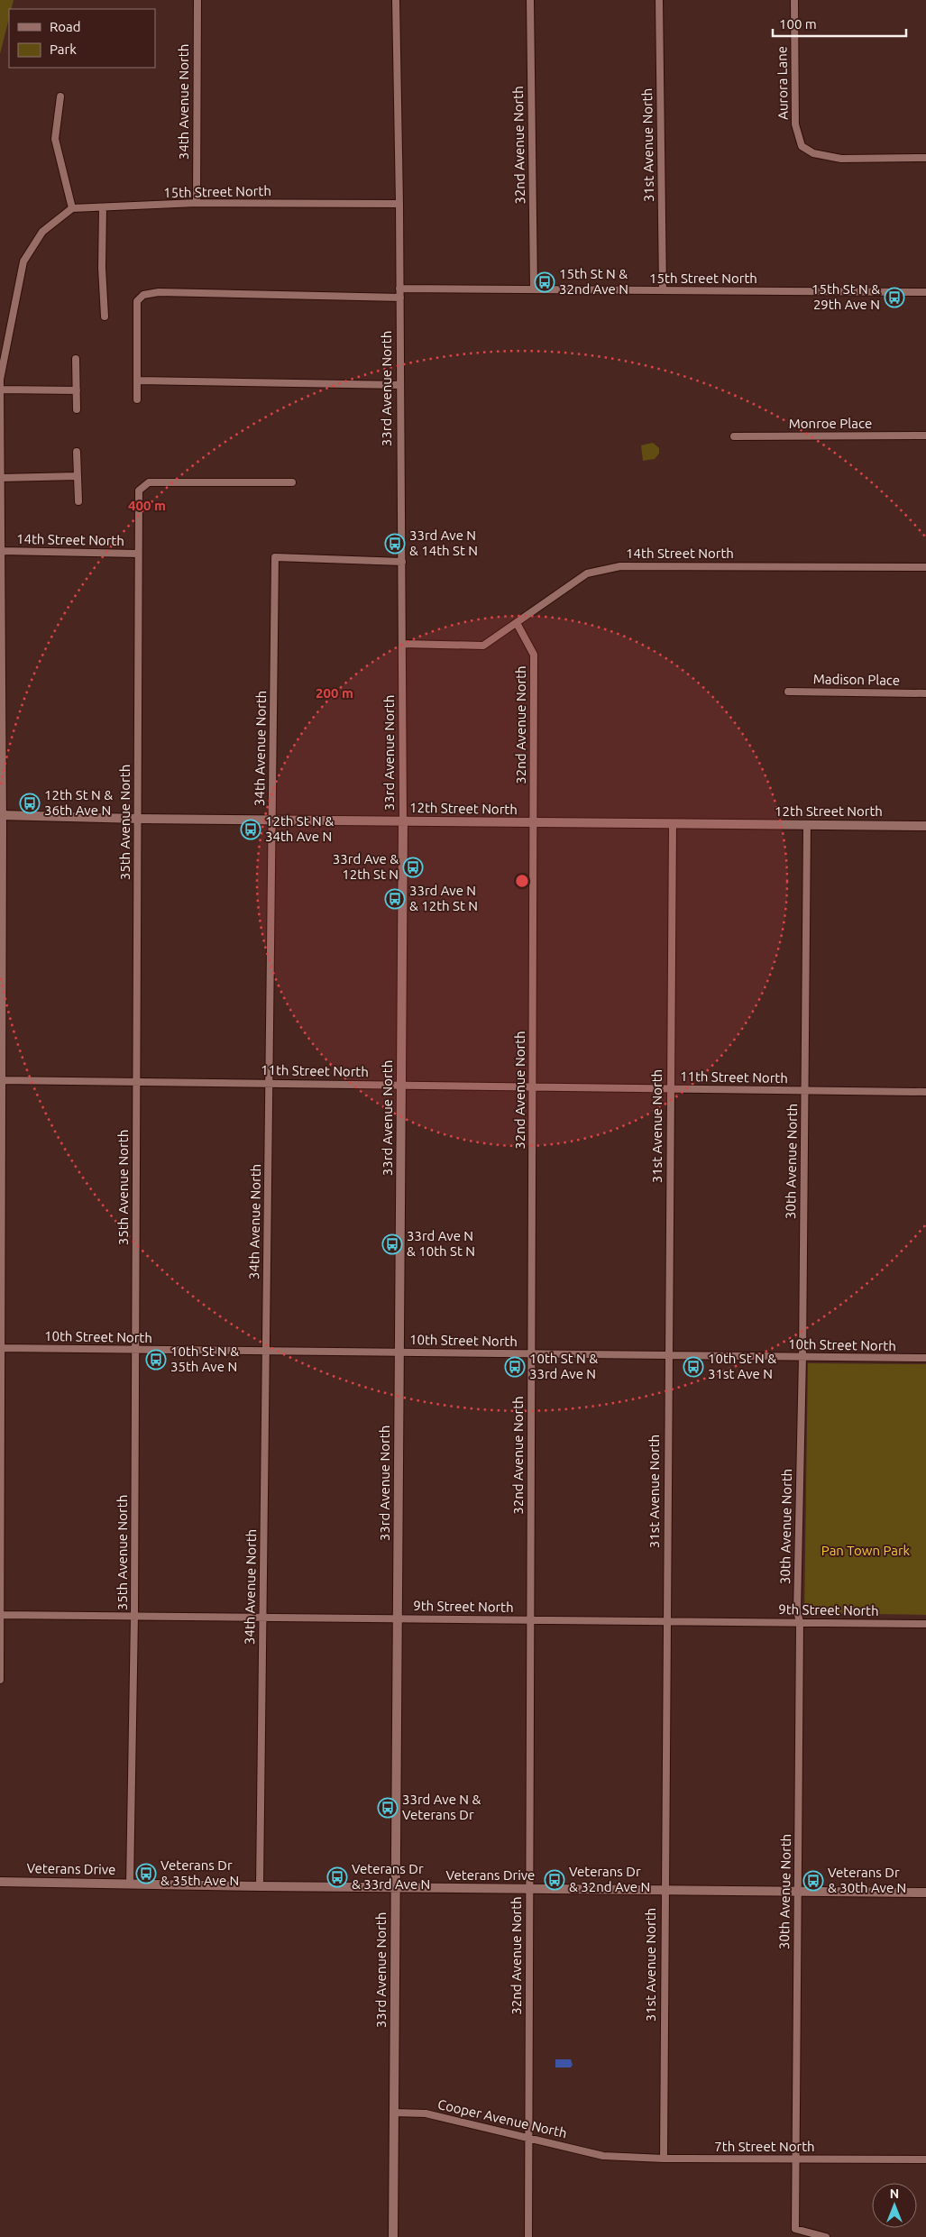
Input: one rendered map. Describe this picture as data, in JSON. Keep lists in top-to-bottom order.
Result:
{
  "streets": {
    "street": [
      "Aurora Lane",
      "34th Avenue North",
      "32nd Avenue North",
      "31st Avenue North",
      "15th Street North",
      "33rd Avenue North",
      "Monroe Place",
      "14th Street North",
      "Madison Place",
      "12th Street North",
      "35th Avenue North",
      "11th Street North",
      "30th Avenue North",
      "10th Street North",
      "9th Street North",
      "Veterans Drive",
      "Cooper Avenue North",
      "7th Street North"
    ]
  },
  "crossings": [
    ["34th Avenue North", "15th Street North"],
    ["34th Avenue North", "33rd Avenue North"],
    ["34th Avenue North", "12th Street North"],
    ["34th Avenue North", "11th Street North"],
    ["34th Avenue North", "10th Street North"],
    ["34th Avenue North", "9th Street North"],
    ["34th Avenue North", "Veterans Drive"],
    ["32nd Avenue North", "15th Street North"],
    ["32nd Avenue North", "14th Street North"],
    ["32nd Avenue North", "12th Street North"],
    ["32nd Avenue North", "11th Street North"],
    ["32nd Avenue North", "10th Street North"],
    ["32nd Avenue North", "9th Street North"],
    ["32nd Avenue North", "Veterans Drive"],
    ["32nd Avenue North", "Cooper Avenue North"],
    ["31st Avenue North", "15th Street North"],
    ["31st Avenue North", "12th Street North"],
    ["31st Avenue North", "11th Street North"],
    ["31st Avenue North", "10th Street North"],
    ["31st Avenue North", "9th Street North"],
    ["31st Avenue North", "Veterans Drive"],
    ["31st Avenue North", "7th Street North"],
    ["15th Street North", "33rd Avenue North"],
    ["33rd Avenue North", "14th Street North"],
    ["33rd Avenue North", "12th Street North"],
    ["33rd Avenue North", "11th Street North"],
    ["33rd Avenue North", "10th Street North"],
    ["33rd Avenue North", "9th Street North"],
    ["33rd Avenue North", "Veterans Drive"],
    ["33rd Avenue North", "Cooper Avenue North"],
    ["14th Street North", "35th Avenue North"],
    ["12th Street North", "35th Avenue North"],
    ["12th Street North", "30th Avenue North"],
    ["35th Avenue North", "11th Street North"],
    ["35th Avenue North", "10th Street North"],
    ["35th Avenue North", "9th Street North"],
    ["35th Avenue North", "Veterans Drive"],
    ["11th Street North", "30th Avenue North"],
    ["30th Avenue North", "10th Street North"],
    ["30th Avenue North", "9th Street North"],
    ["30th Avenue North", "Veterans Drive"],
    ["30th Avenue North", "7th Street North"],
    ["Cooper Avenue North", "7th Street North"]
  ],
  "parks": ["Pan Town Park"],
  "places": {
    "bus stop": [
      "15th St N & 32nd Ave N",
      "15th St N & 29th Ave N",
      "33rd Ave N & 14th St N",
      "12th St N & 36th Ave N",
      "12th St N & 34th Ave N",
      "33rd Ave & 12th St N",
      "33rd Ave N & 12th St N",
      "33rd Ave N & 10th St N",
      "10th St N & 35th Ave N",
      "10th St N & 33rd Ave N",
      "10th St N & 31st Ave N",
      "33rd Ave N & Veterans Dr",
      "Veterans Dr & 35th Ave N",
      "Veterans Dr & 33rd Ave N",
      "Veterans Dr & 32nd Ave N",
      "Veterans Dr & 30th Ave N"
    ]
  },
  "legend": ["Road", "Park"],
  "scale_bar": "100 m",
  "north": "top",
  "rings": ["400 m", "200 m"]
}
